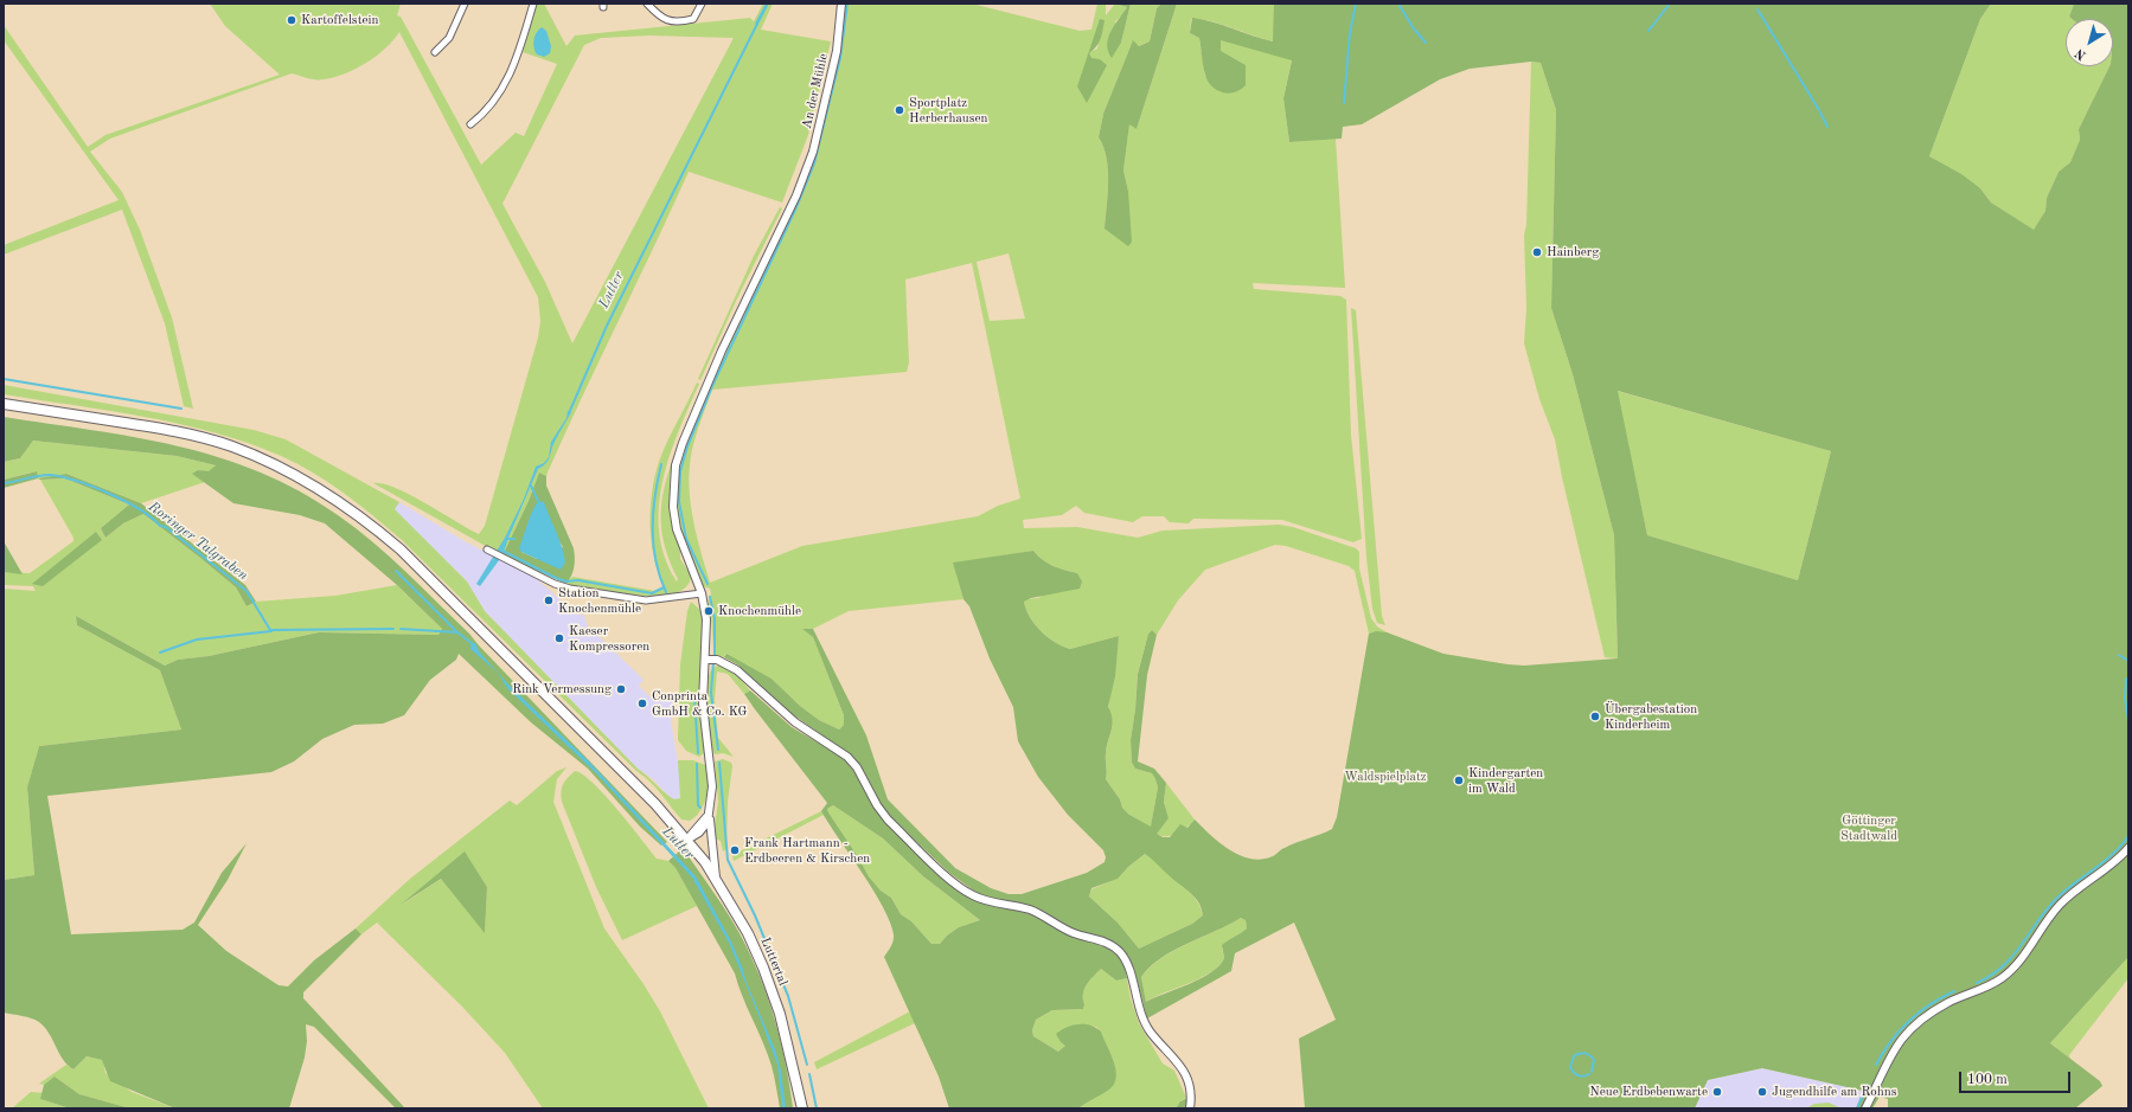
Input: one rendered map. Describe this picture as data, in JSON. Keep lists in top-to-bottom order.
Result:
{
  "streets": {
    "main road": ["Luttertal"],
    "street": ["An der Mühle"]
  },
  "water": ["Lutter", "Roringer Talgraben"],
  "parks": ["Waldspielplatz", "Göttinger Stadtwald"],
  "places": [
    "Kartoffelstein",
    "Sportplatz Herberhausen",
    "Hainberg",
    "Station Knochenmühle",
    "Knochenmühle",
    "Kaeser Kompressoren",
    "Rink Vermessung",
    "Conprinta GmbH & Co. KG",
    "Übergabestation Kinderheim",
    "Kindergarten im Wald",
    "Frank Hartmann - Erdbeeren & Kirschen",
    "Neue Erdbebenwarte",
    "Jugendhilfe am Rohns"
  ],
  "scale_bar": "100 m",
  "north": "bottom left"
}
